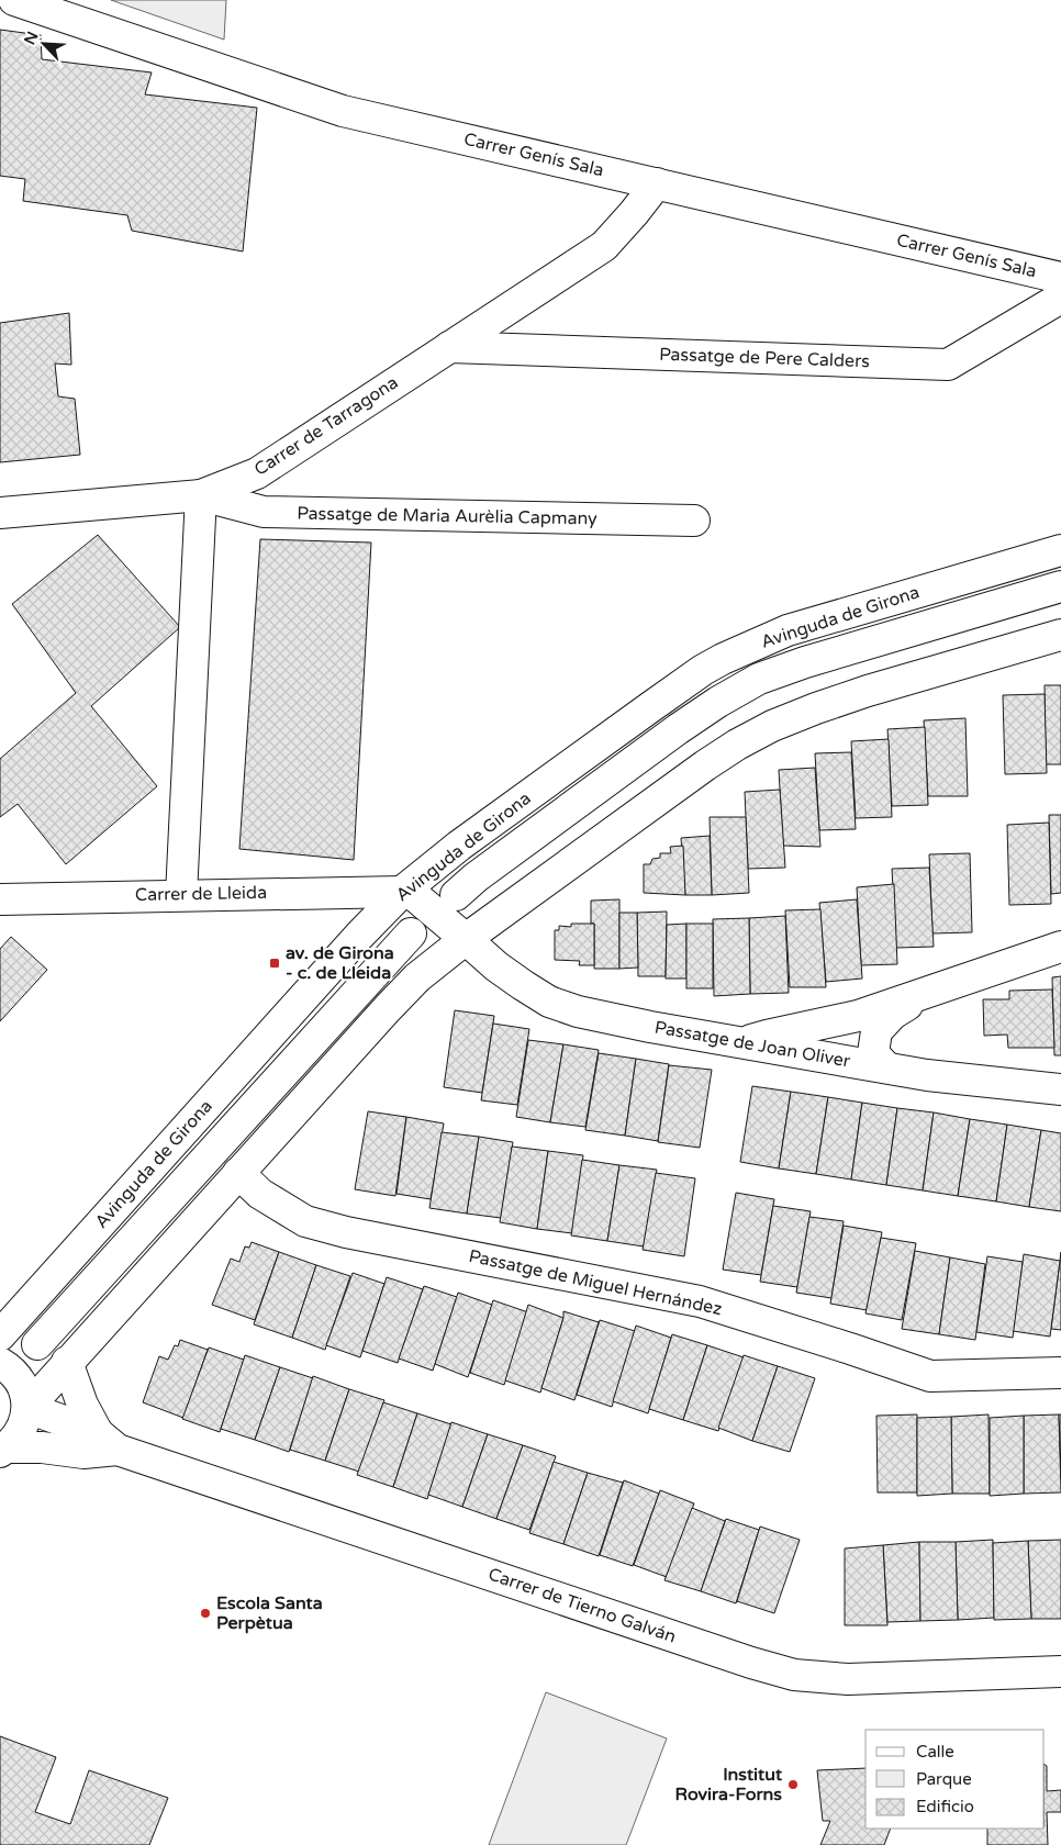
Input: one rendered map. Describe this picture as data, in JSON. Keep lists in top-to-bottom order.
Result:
{
  "streets": {
    "street": [
      "Carrer Genís Sala",
      "Passatge de Pere Calders",
      "Carrer de Tarragona",
      "Passatge de Maria Aurèlia Capmany",
      "Avinguda de Girona",
      "Carrer de Lleida",
      "Passatge de Joan Oliver",
      "Passatge de Miguel Hernández",
      "Carrer de Tierno Galván"
    ]
  },
  "crossings": [
    ["Carrer Genís Sala", "Carrer de Tarragona"],
    ["Passatge de Pere Calders", "Carrer de Tarragona"],
    ["Carrer de Tarragona", "Passatge de Maria Aurèlia Capmany"],
    ["Avinguda de Girona", "Carrer de Lleida"],
    ["Avinguda de Girona", "Passatge de Joan Oliver"],
    ["Carrer de Lleida", "Passatge de Joan Oliver"]
  ],
  "places": {
    "transit": ["av. de Girona - c. de Lleida"],
    "other": ["Escola Santa Perpètua", "Institut Rovira-Forns"]
  },
  "legend": ["Calle", "Parque", "Edificio"],
  "north": "top left"
}
